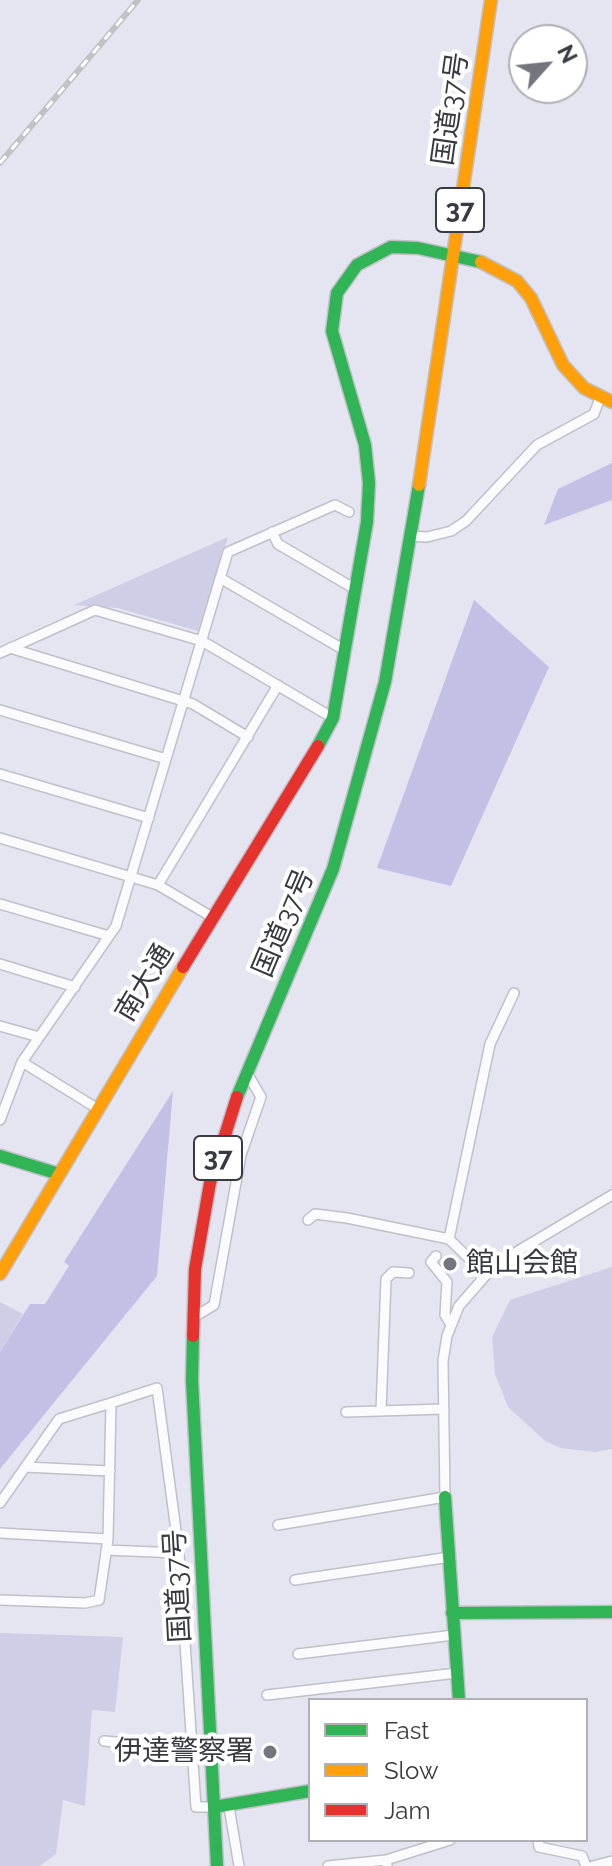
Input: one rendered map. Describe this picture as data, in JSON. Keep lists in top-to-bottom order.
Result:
{
  "streets": {
    "main road": ["国道37号", "37", "南大通"]
  },
  "crossings": [
    ["国道37号", "南大通"]
  ],
  "places": ["館山会館", "伊達警察署"],
  "legend": ["Fast", "Slow", "Jam"],
  "north": "top right"
}
